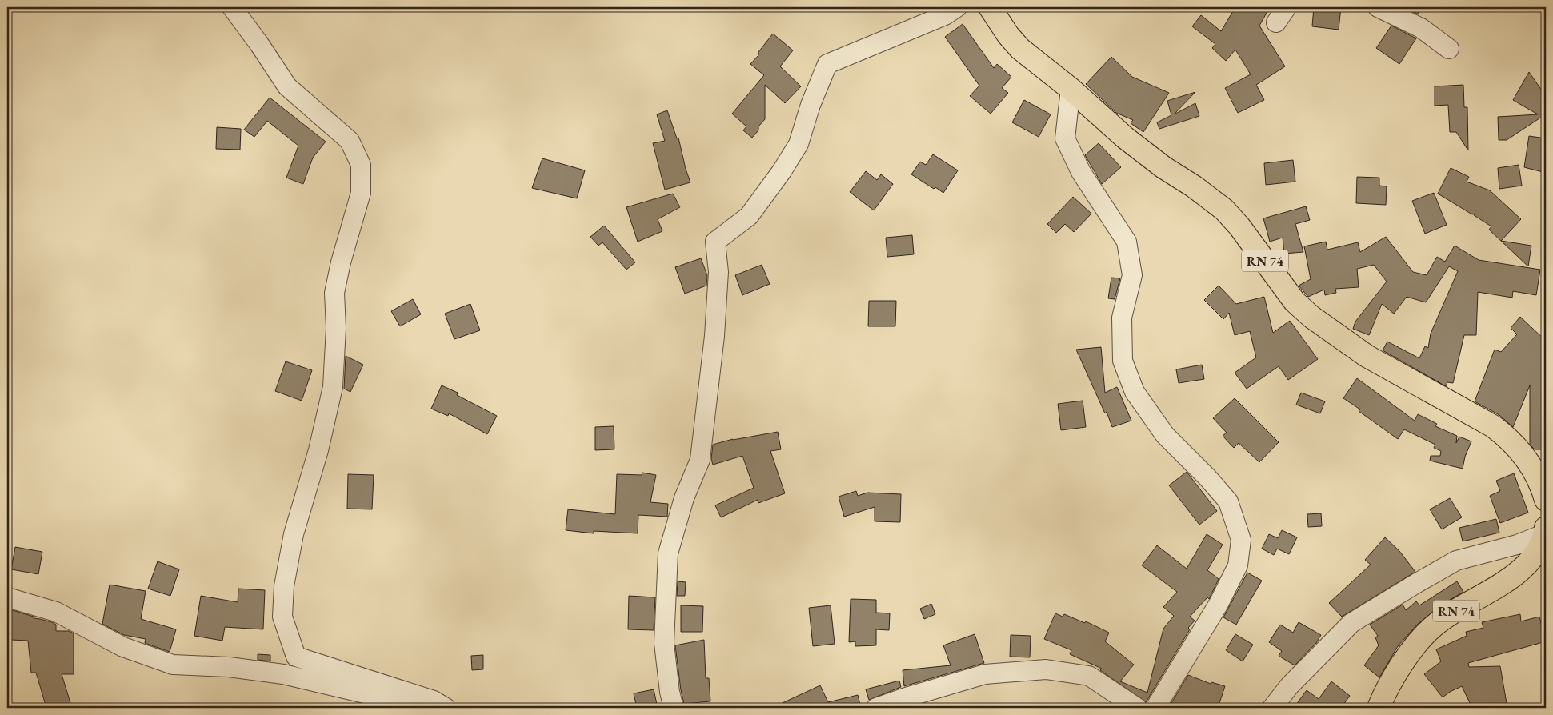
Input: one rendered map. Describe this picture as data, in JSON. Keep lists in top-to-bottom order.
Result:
{
  "streets": {
    "main road": ["RN 74"]
  }
}
